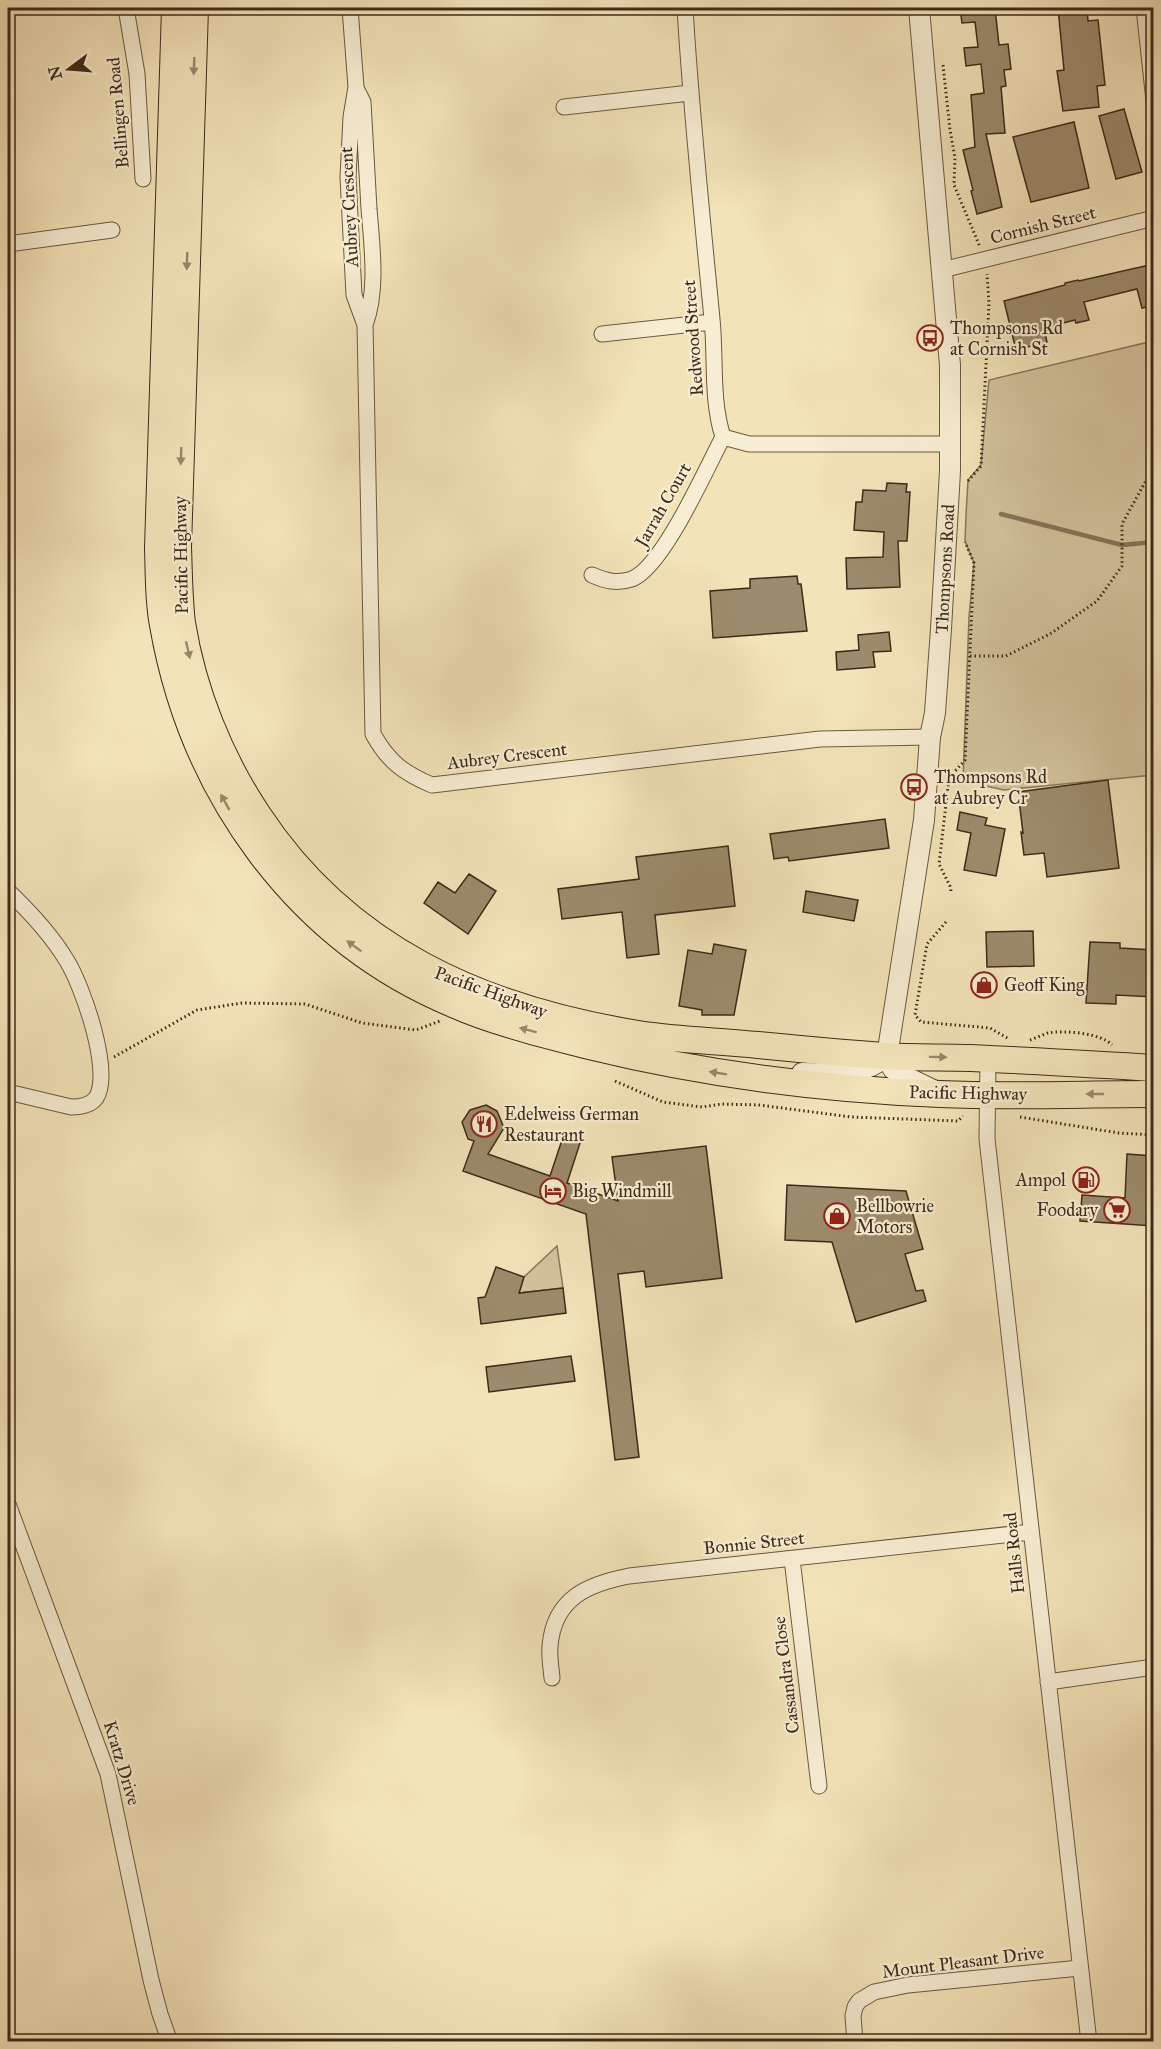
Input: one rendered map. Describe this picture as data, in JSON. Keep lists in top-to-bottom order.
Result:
{
  "streets": {
    "highway": ["Pacific Highway"],
    "street": [
      "Bellingen Road",
      "Aubrey Crescent",
      "Cornish Street",
      "Redwood Street",
      "Jarrah Court",
      "Thompsons Road",
      "Bonnie Street",
      "Halls Road",
      "Cassandra Close",
      "Kratz Drive",
      "Mount Pleasant Drive"
    ]
  },
  "crossings": [
    ["Aubrey Crescent", "Thompsons Road"],
    ["Cornish Street", "Thompsons Road"],
    ["Redwood Street", "Jarrah Court"],
    ["Pacific Highway", "Thompsons Road"],
    ["Pacific Highway", "Halls Road"],
    ["Bonnie Street", "Halls Road"],
    ["Bonnie Street", "Cassandra Close"],
    ["Halls Road", "Mount Pleasant Drive"]
  ],
  "places": {
    "bus stop": ["Thompsons Rd at Cornish St", "Thompsons Rd at Aubrey Cr"],
    "shop": ["Geoff King", "Bellbowrie Motors"],
    "restaurant": ["Edelweiss German Restaurant"],
    "fuel station": ["Ampol"],
    "hotel": ["Big Windmill"],
    "supermarket": ["Foodary"]
  },
  "north": "left"
}
